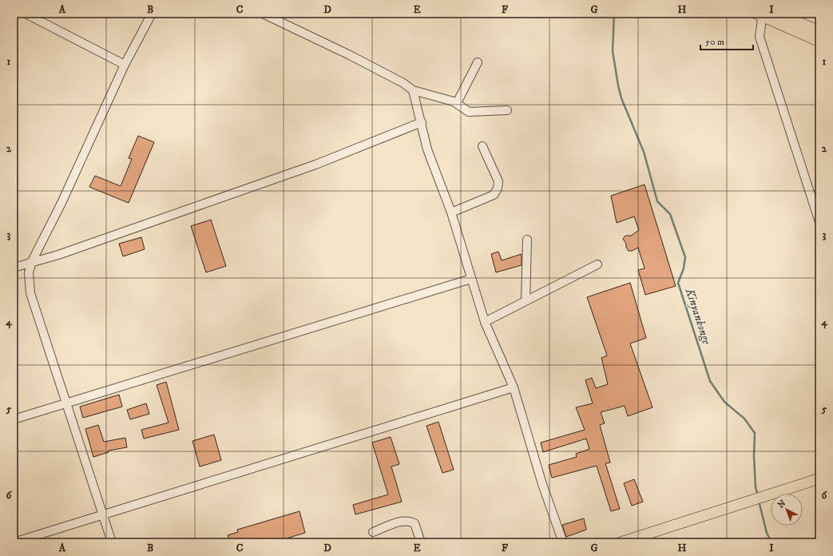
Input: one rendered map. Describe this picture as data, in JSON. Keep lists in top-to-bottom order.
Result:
{
  "water": ["Kinyankonge"],
  "scale_bar": "50 m",
  "north": "top left",
  "grid": {
    "columns": [
      "A",
      "B",
      "C",
      "D",
      "E",
      "F",
      "G",
      "H",
      "I"
    ],
    "rows": [
      "1",
      "2",
      "3",
      "4",
      "5",
      "6"
    ]
  }
}
